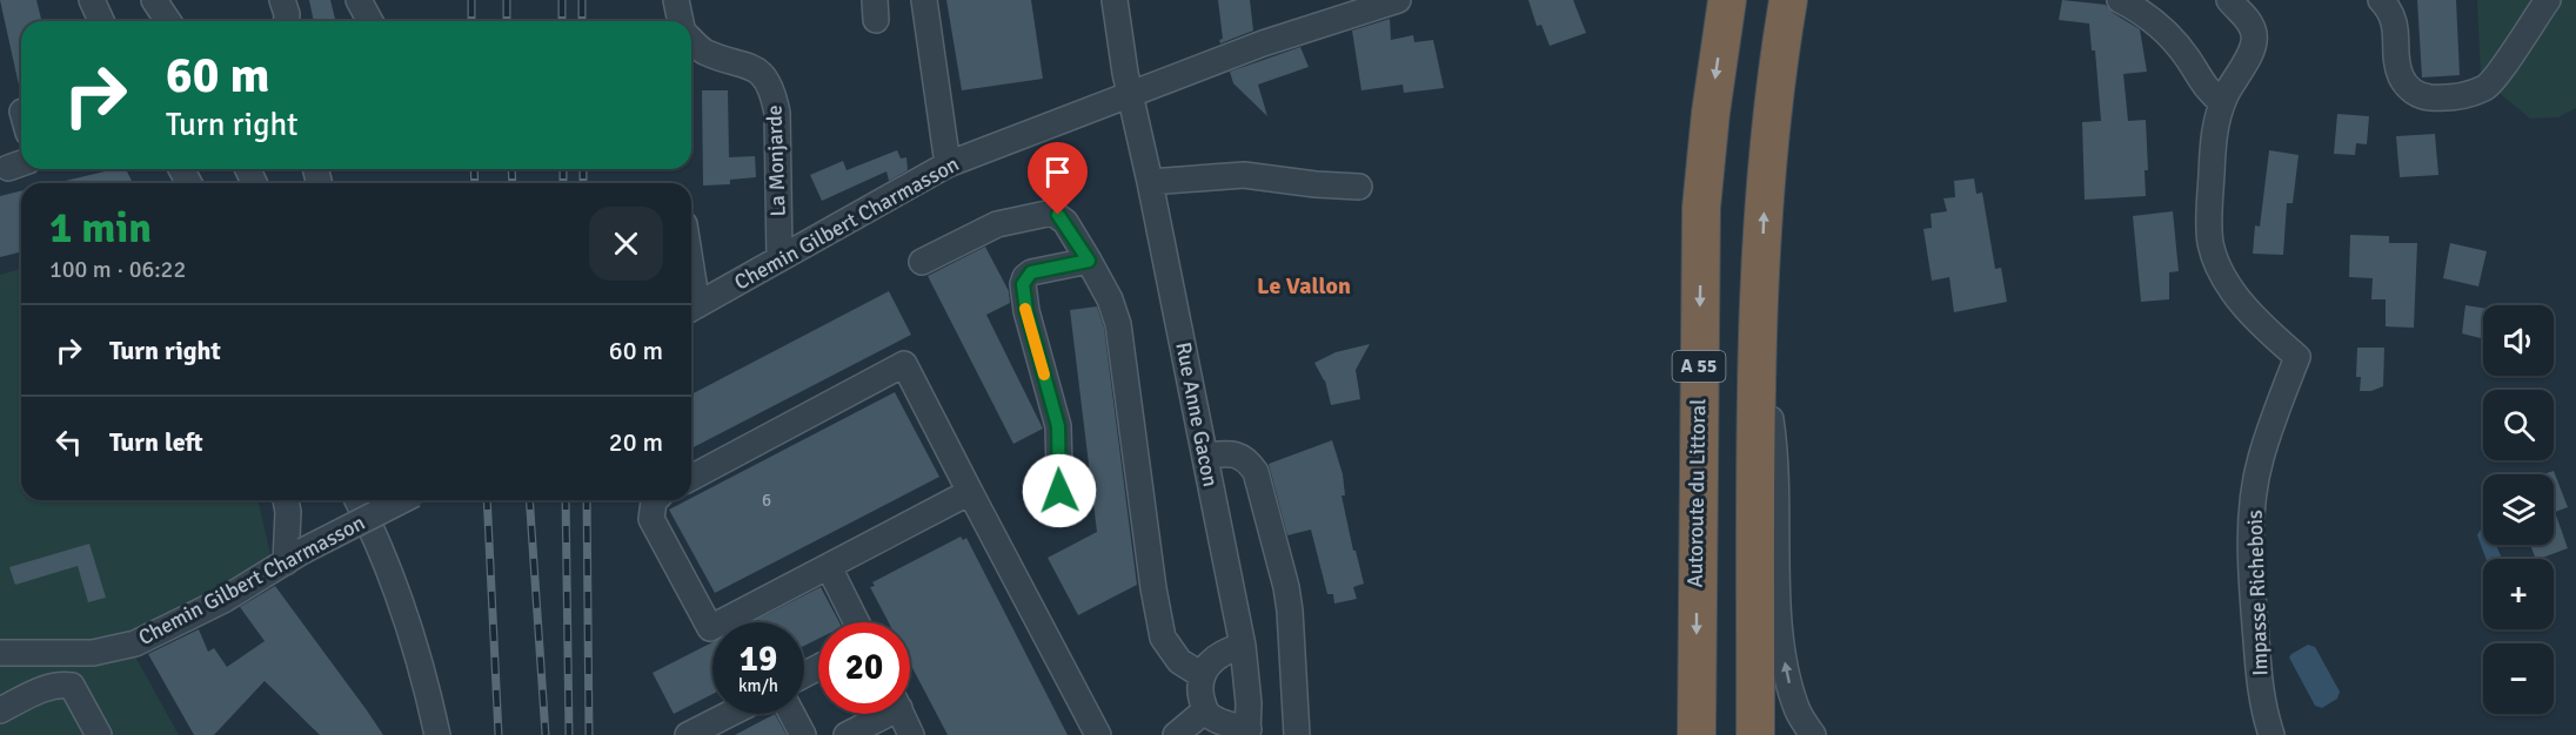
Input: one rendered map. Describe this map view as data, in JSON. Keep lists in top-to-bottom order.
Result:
{
  "streets": {
    "highway": ["A 55", "Autoroute du Littoral"],
    "street": [
      "La Monjarde",
      "Chemin Gilbert Charmasson",
      "Rue Anne Gacon",
      "Impasse Richebois"
    ]
  },
  "crossings": [
    ["La Monjarde", "Chemin Gilbert Charmasson"],
    ["Chemin Gilbert Charmasson", "Rue Anne Gacon"]
  ],
  "districts": ["Le Vallon"],
  "house_numbers": ["6"],
  "page": {
    "turn": ["60 m", "Turn right"],
    "heading": ["1 min", "100 m · 06:22"],
    "list": [
      {
        "name": "Turn right",
        "value": "60 m"
      },
      {
        "name": "Turn left",
        "value": "20 m"
      }
    ],
    "map_buttons": ["+", "−"],
    "speed": "19 km/h",
    "limit": "20"
  }
}
